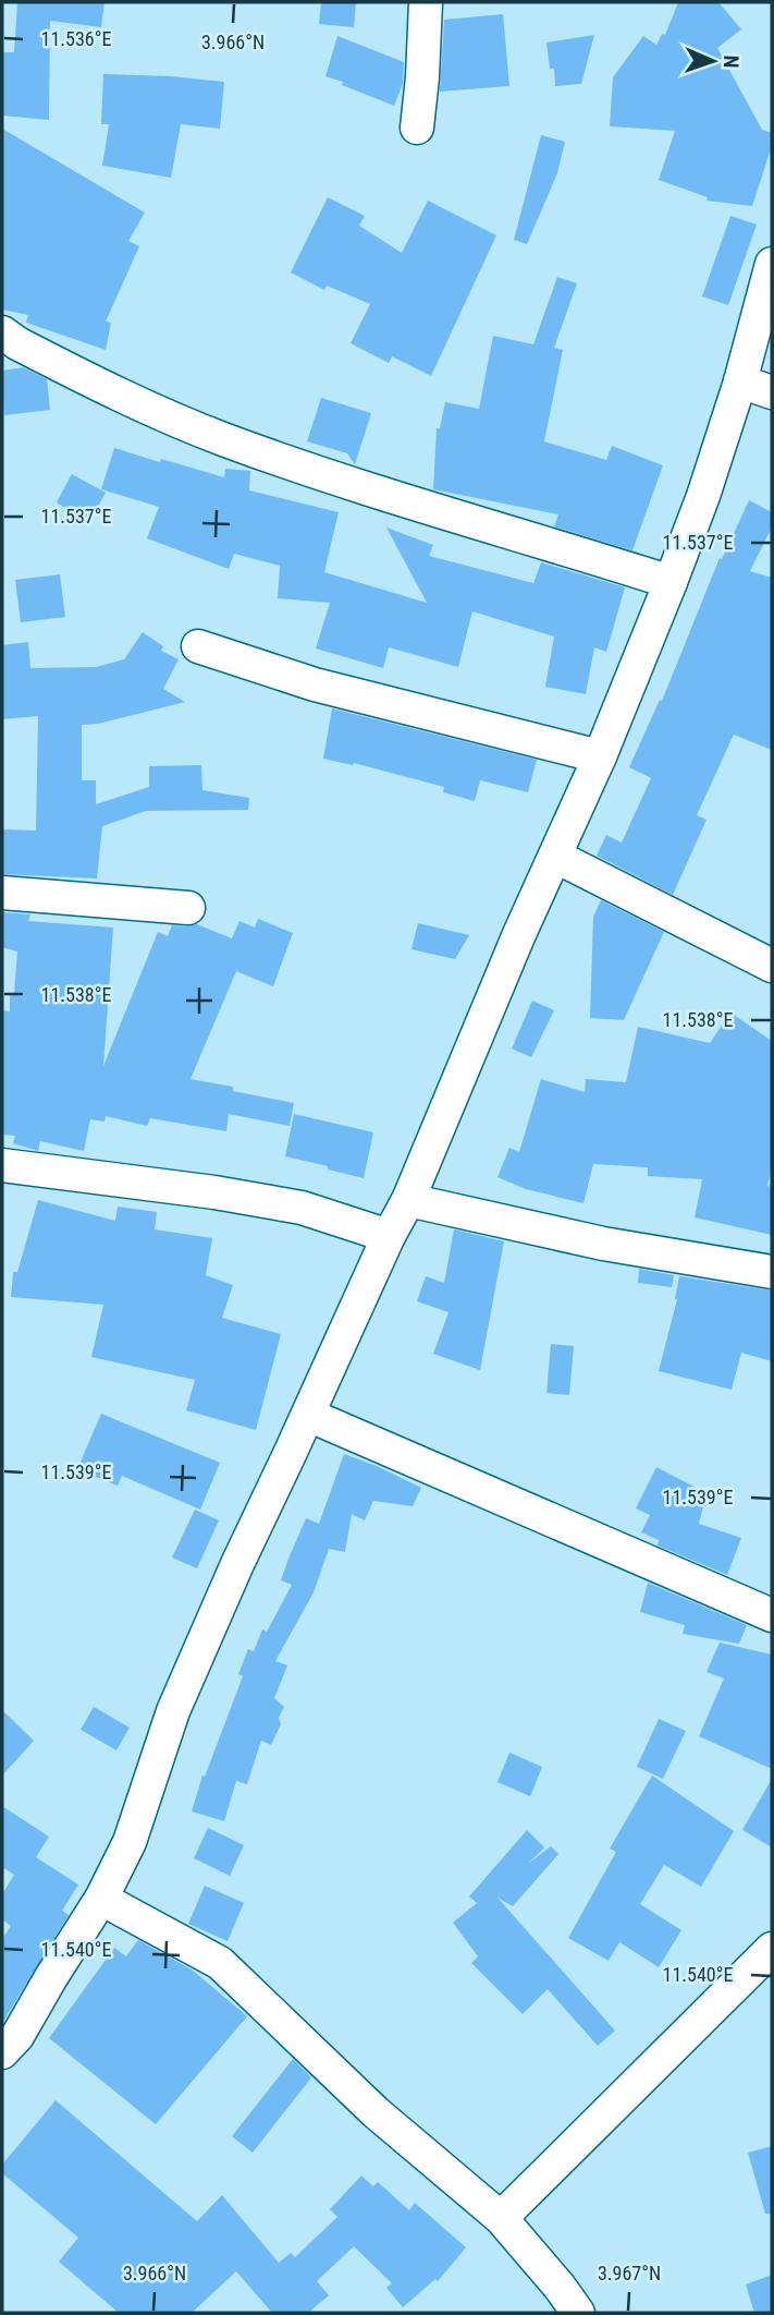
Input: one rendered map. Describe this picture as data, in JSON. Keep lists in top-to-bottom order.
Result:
{
  "north": "right",
  "coordinates": [
    "11.536°E",
    "3.966°N",
    "11.537°E",
    "11.538°E",
    "11.539°E",
    "11.540°E",
    "3.967°N"
  ]
}
